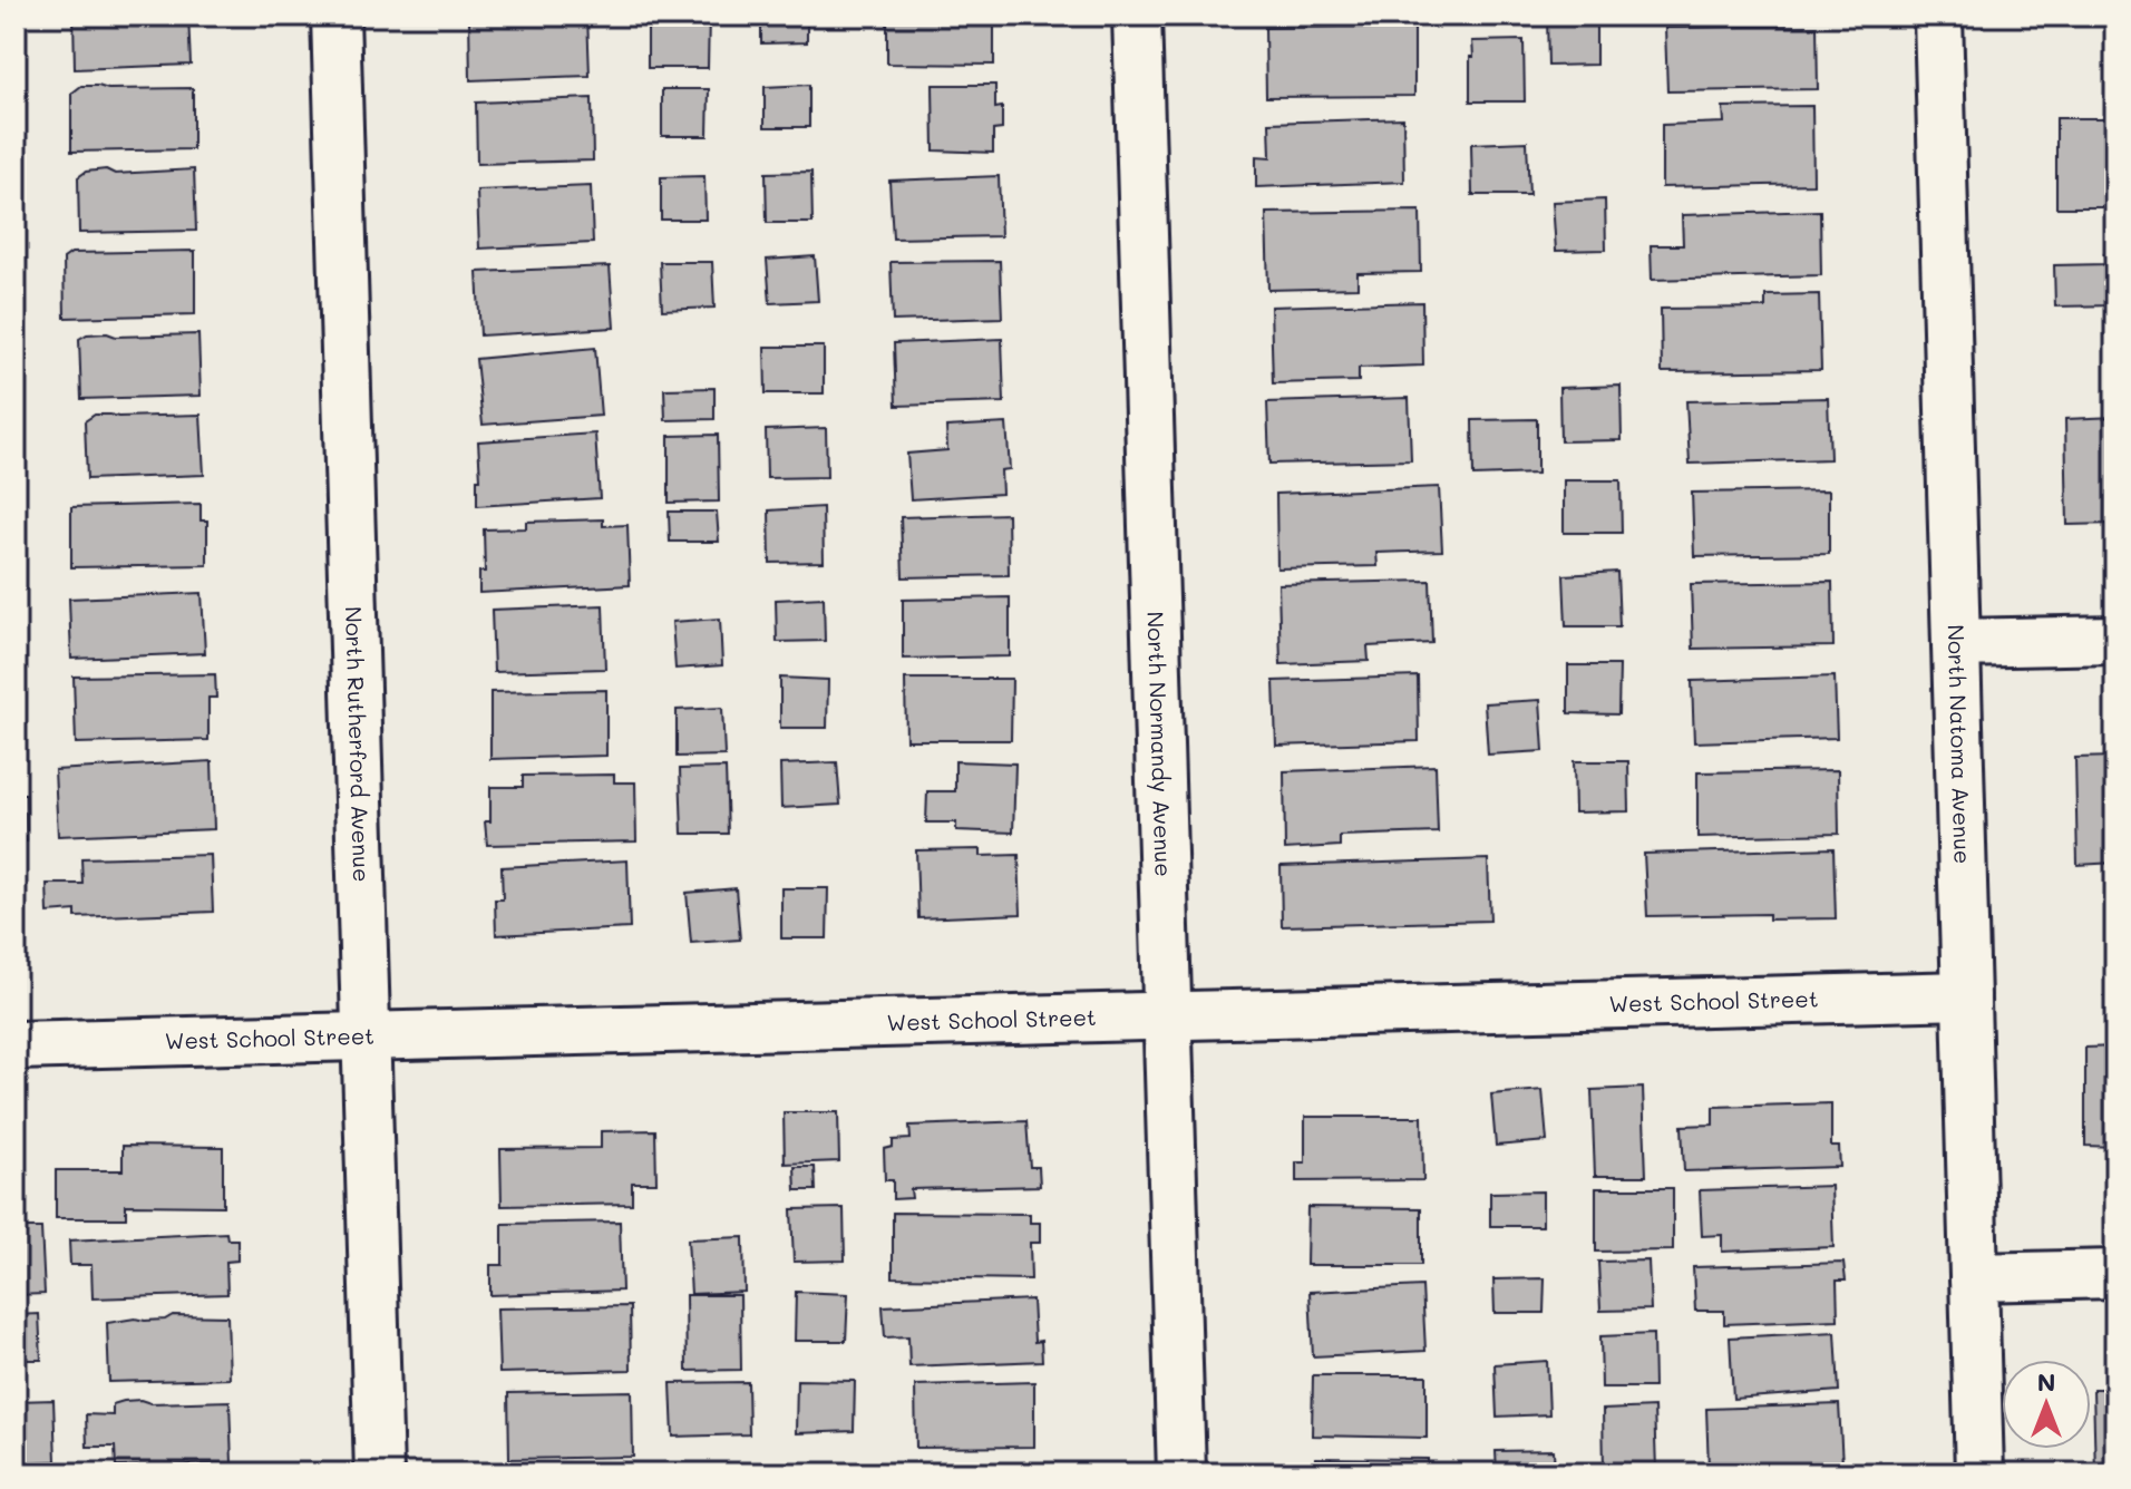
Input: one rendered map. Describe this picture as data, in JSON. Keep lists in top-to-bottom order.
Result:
{
  "streets": {
    "street": [
      "North Rutherford Avenue",
      "North Normandy Avenue",
      "North Natoma Avenue",
      "West School Street"
    ]
  },
  "crossings": [
    ["North Rutherford Avenue", "West School Street"],
    ["North Normandy Avenue", "West School Street"],
    ["North Natoma Avenue", "West School Street"]
  ],
  "north": "top"
}
